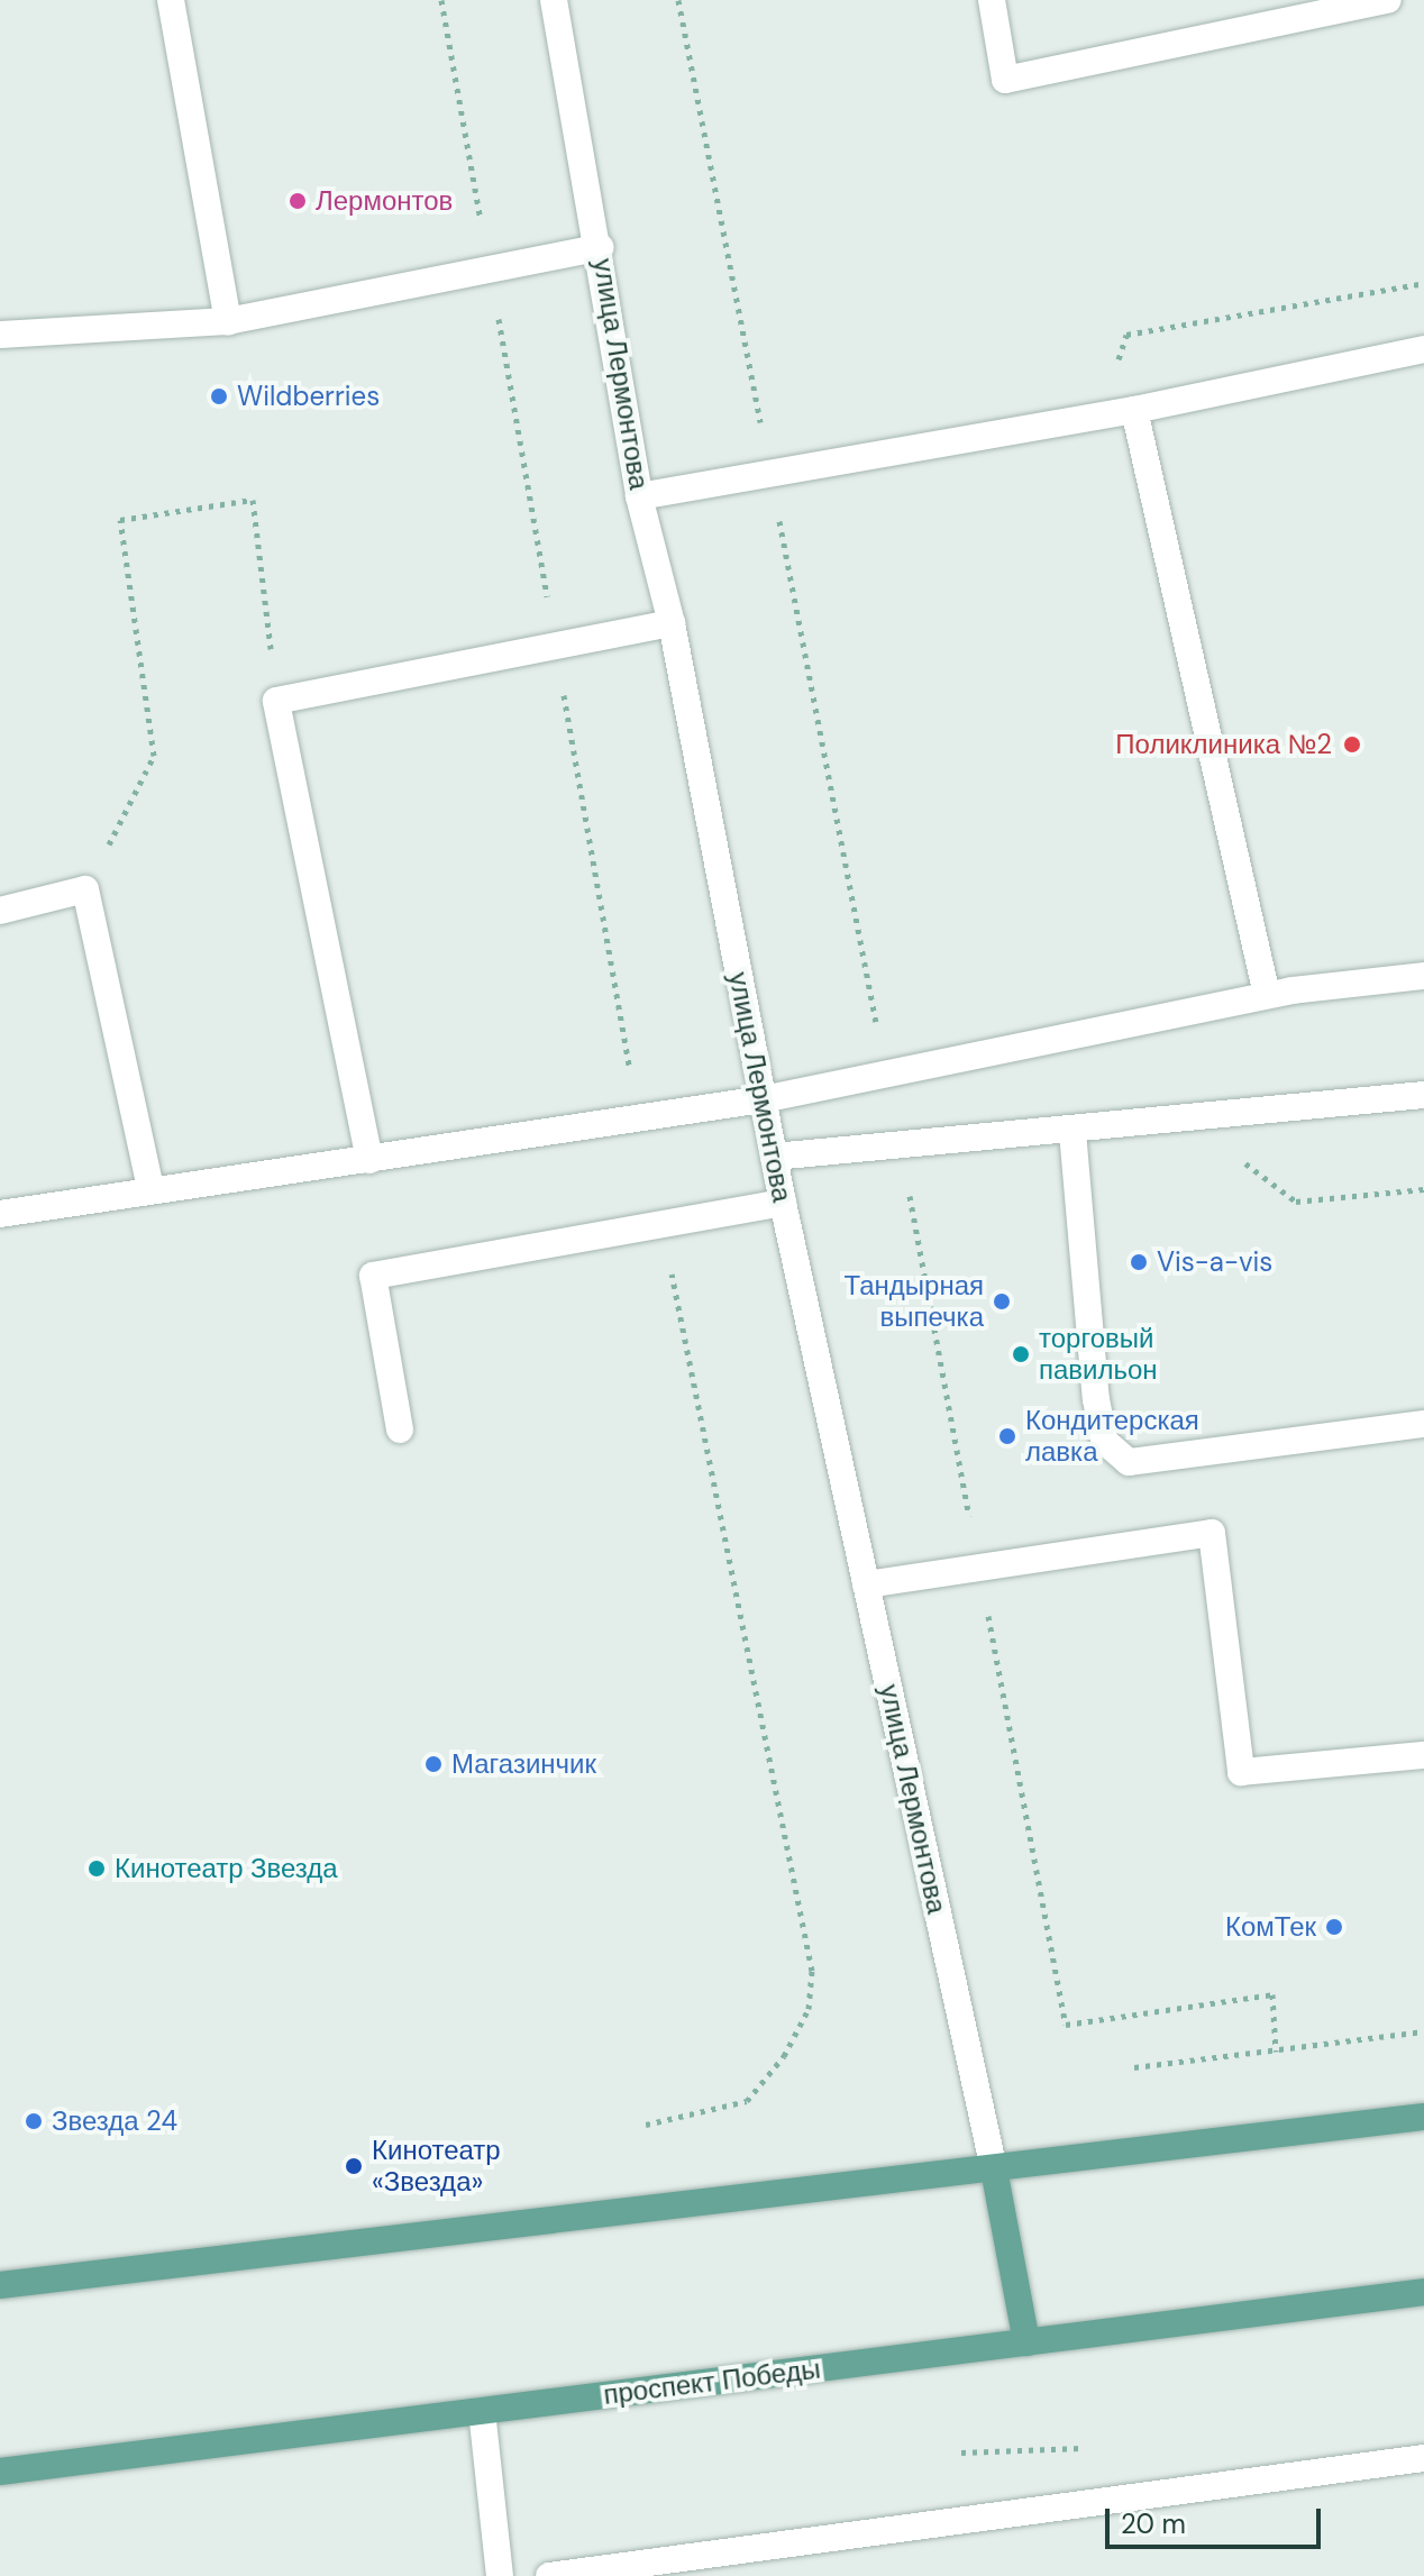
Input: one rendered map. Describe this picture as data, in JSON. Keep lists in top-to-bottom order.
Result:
{
  "streets": {
    "main road": ["улица Лермонтова", "проспект Победы"]
  },
  "places": [
    "Лермонтов",
    "Wildberries",
    "Поликлиника №2",
    "Vis-a-vis",
    "Тандырная выпечка",
    "торговый павильон",
    "Кондитерская лавка",
    "Магазинчик",
    "Кинотеатр Звезда",
    "КомТек",
    "Звезда 24",
    "Кинотеатр «Звезда»"
  ],
  "scale_bar": "20 m"
}
